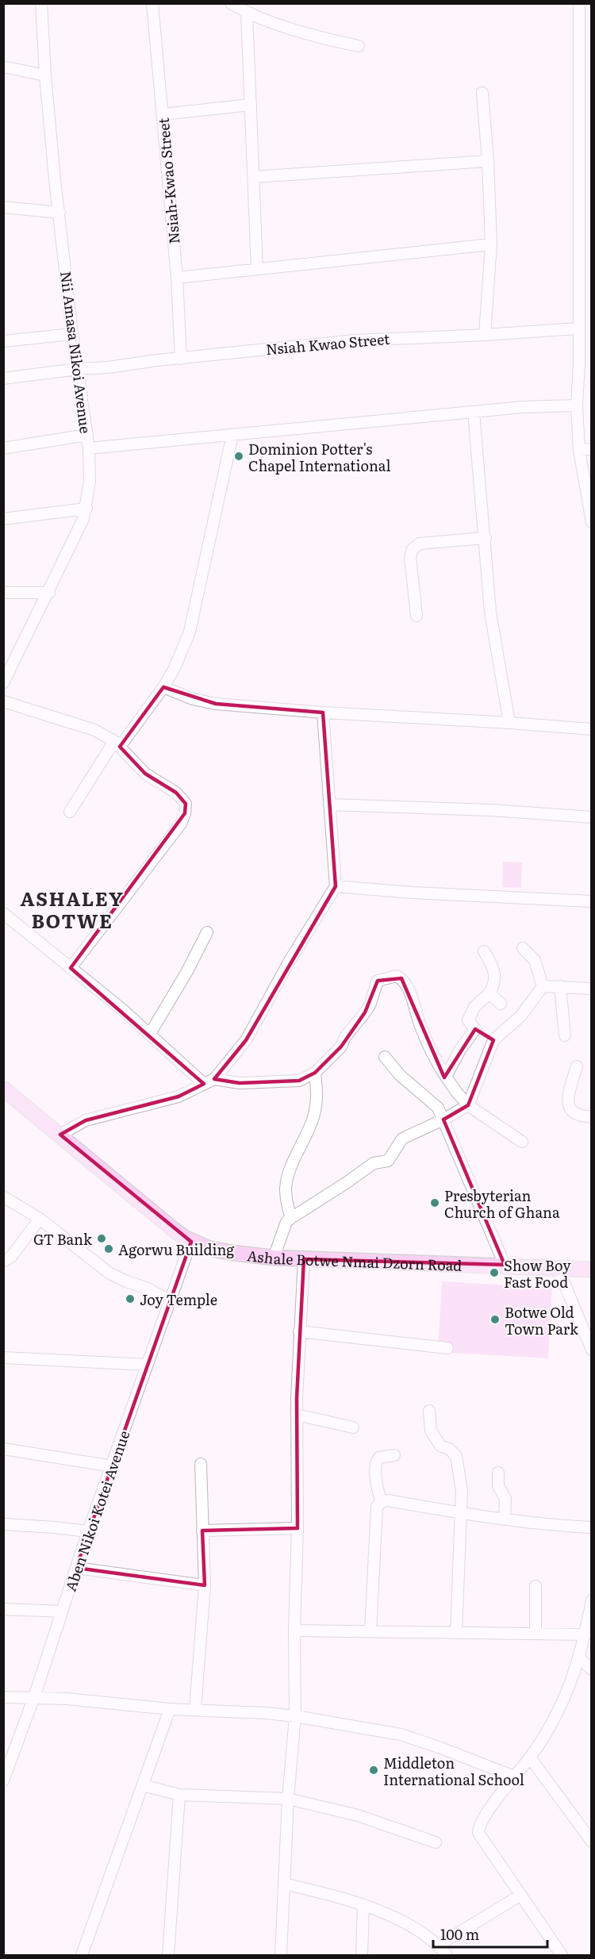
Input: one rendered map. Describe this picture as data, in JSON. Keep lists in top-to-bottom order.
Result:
{
  "streets": {
    "main road": ["Ashale Botwe Nmai Dzorn Road"],
    "street": [
      "Nsiah-Kwao Street",
      "Nsiah Kwao Street",
      "Nii Amasa Nikoi Avenue",
      "Aben Nikoi Kotei Avenue"
    ]
  },
  "crossings": [
    ["Nsiah-Kwao Street", "Nsiah Kwao Street"],
    ["Nsiah Kwao Street", "Nii Amasa Nikoi Avenue"],
    ["Ashale Botwe Nmai Dzorn Road", "Aben Nikoi Kotei Avenue"]
  ],
  "districts": ["ASHALEY BOTWE"],
  "places": [
    "Dominion Potter's Chapel International",
    "Presbyterian Church of Ghana",
    "GT Bank",
    "Agorwu Building",
    "Show Boy Fast Food",
    "Joy Temple",
    "Botwe Old Town Park",
    "Middleton International School"
  ],
  "scale_bar": "100 m"
}
